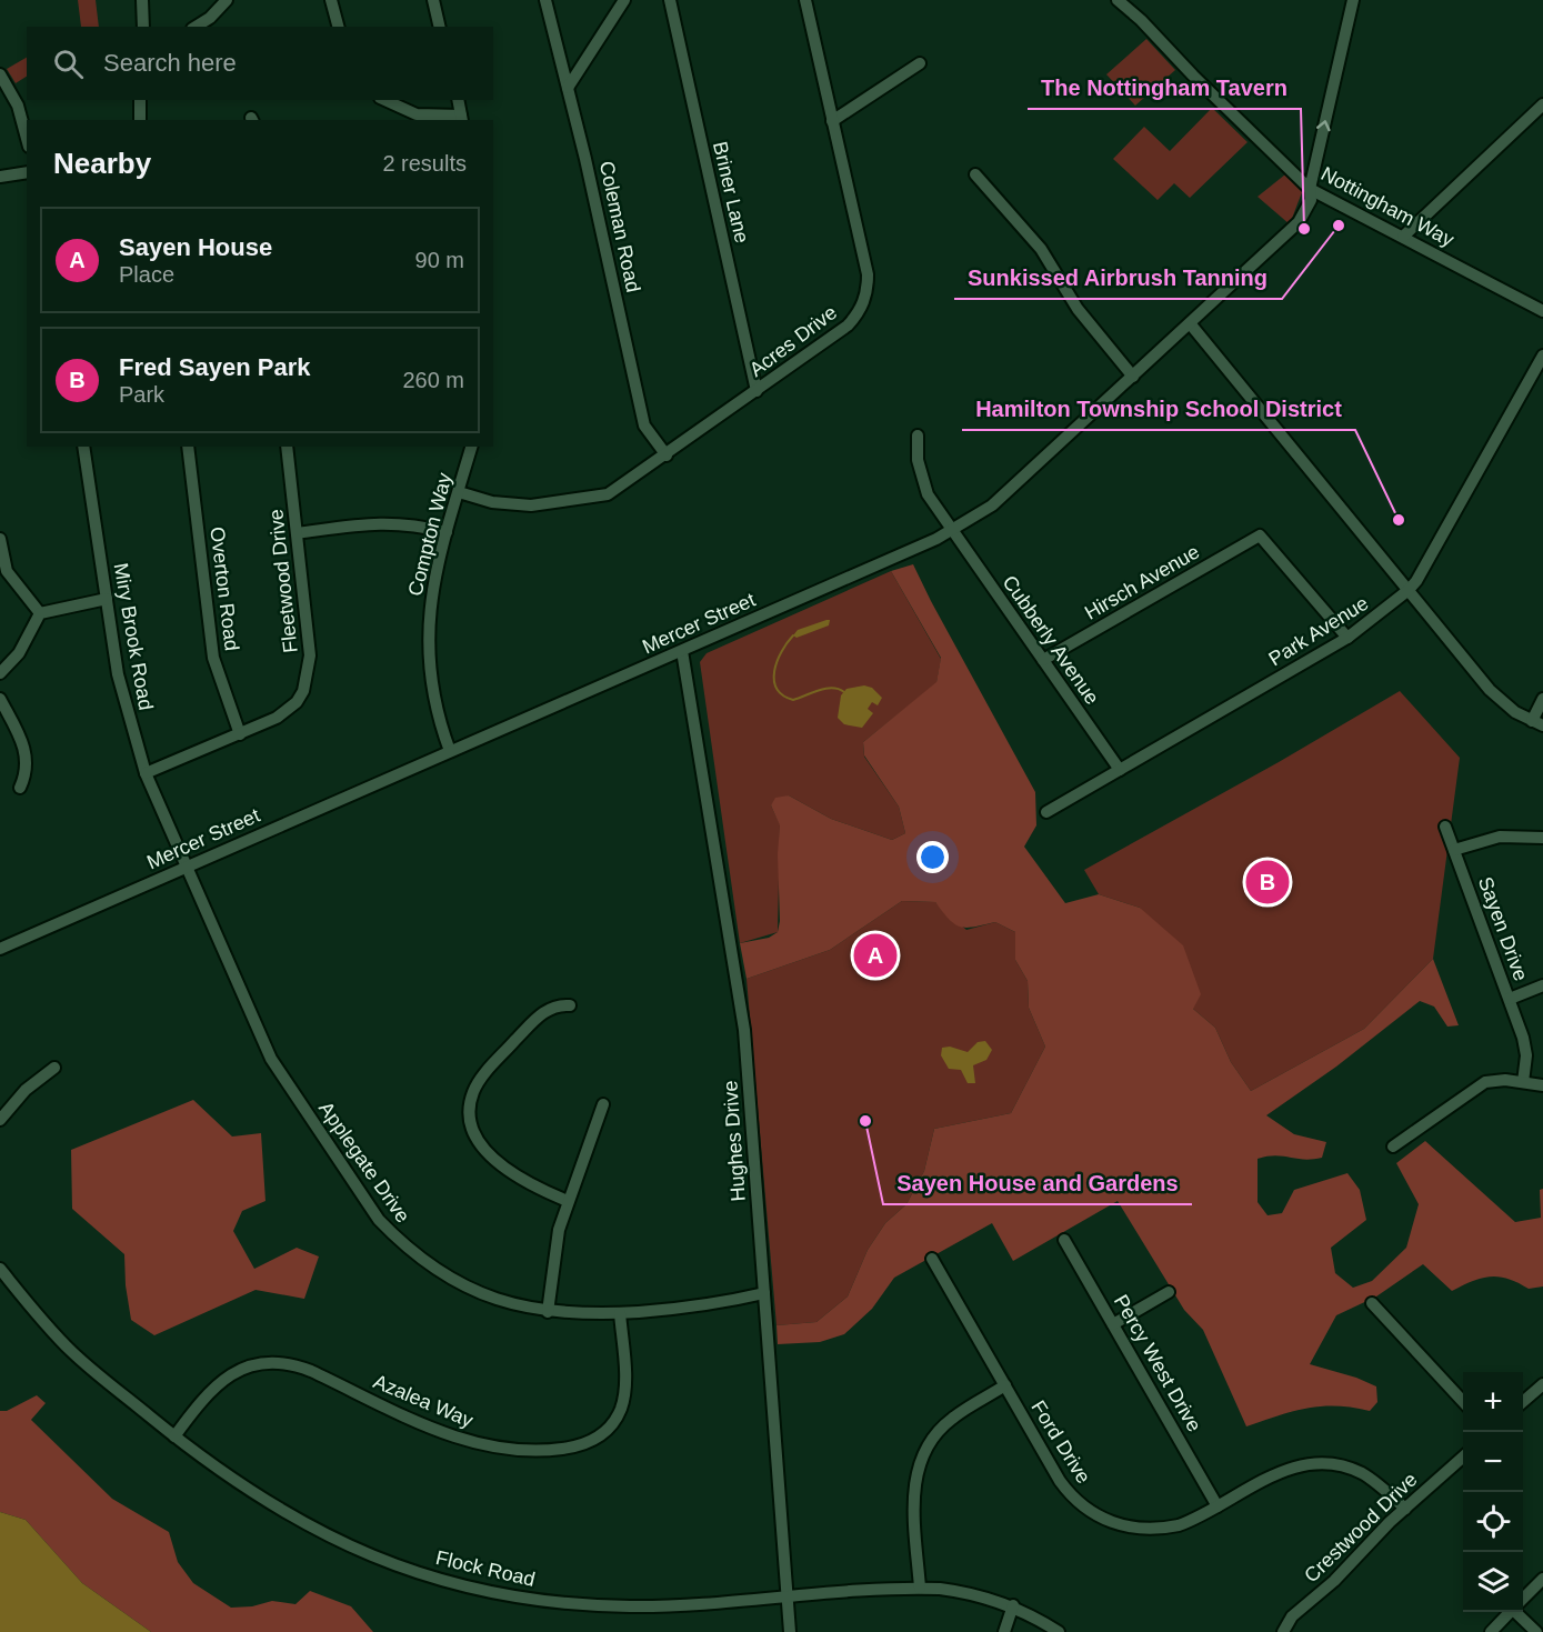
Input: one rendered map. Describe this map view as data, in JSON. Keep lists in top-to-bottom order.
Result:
{
  "streets": {
    "street": [
      "Briner Lane",
      "Nottingham Way",
      "Coleman Road",
      "Acres Drive",
      "Compton Way",
      "Fleetwood Drive",
      "Hirsch Avenue",
      "Overton Road",
      "Mercer Street",
      "Park Avenue",
      "Miry Brook Road",
      "Cubberly Avenue",
      "Sayen Drive",
      "Hughes Drive",
      "Applegate Drive",
      "Percy West Drive",
      "Azalea Way",
      "Ford Drive",
      "Crestwood Drive",
      "Flock Road"
    ]
  },
  "crossings": [
    ["Briner Lane", "Acres Drive"],
    ["Nottingham Way", "Mercer Street"],
    ["Coleman Road", "Acres Drive"],
    ["Acres Drive", "Compton Way"],
    ["Compton Way", "Mercer Street"],
    ["Fleetwood Drive", "Overton Road"],
    ["Fleetwood Drive", "Miry Brook Road"],
    ["Hirsch Avenue", "Park Avenue"],
    ["Hirsch Avenue", "Cubberly Avenue"],
    ["Mercer Street", "Miry Brook Road"],
    ["Mercer Street", "Cubberly Avenue"],
    ["Mercer Street", "Hughes Drive"],
    ["Mercer Street", "Applegate Drive"],
    ["Park Avenue", "Cubberly Avenue"],
    ["Miry Brook Road", "Applegate Drive"],
    ["Hughes Drive", "Applegate Drive"],
    ["Hughes Drive", "Flock Road"],
    ["Applegate Drive", "Azalea Way"],
    ["Percy West Drive", "Ford Drive"],
    ["Azalea Way", "Flock Road"],
    ["Ford Drive", "Crestwood Drive"]
  ],
  "places": [
    "Sunkissed Airbrush Tanning",
    "The Nottingham Tavern",
    "Hamilton Township School District",
    "Sayen House and Gardens"
  ],
  "page": {
    "search": "Search here",
    "heading": ["Nearby", "2 results"],
    "list": [
      {
        "mark": "A",
        "name": "Sayen House",
        "note": "Place",
        "value": "90 m"
      },
      {
        "mark": "B",
        "name": "Fred Sayen Park",
        "note": "Park",
        "value": "260 m"
      }
    ],
    "pins": ["B", "A"],
    "map_buttons": ["+", "−"]
  }
}
